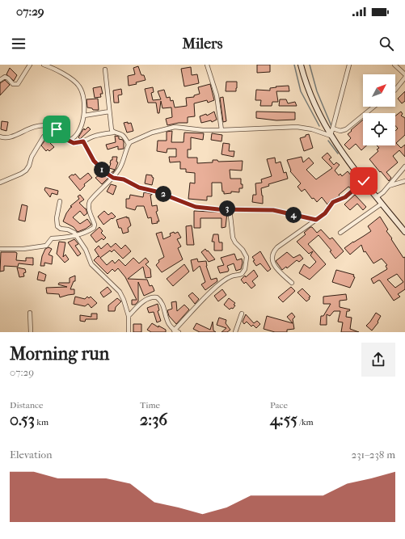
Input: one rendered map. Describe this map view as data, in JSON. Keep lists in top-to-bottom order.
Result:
{
  "north": "top right",
  "page": {
    "status": "07:29",
    "header": "Milers",
    "pins": [
      "1",
      "2",
      "3",
      "4"
    ],
    "heading": ["Morning run", "07:29"],
    "stats": [
      ["Distance", "0.53 km"],
      ["Time", "2:36"],
      ["Pace", "4:55 /km"]
    ],
    "chart": ["Elevation", "231–238 m"]
  }
}
